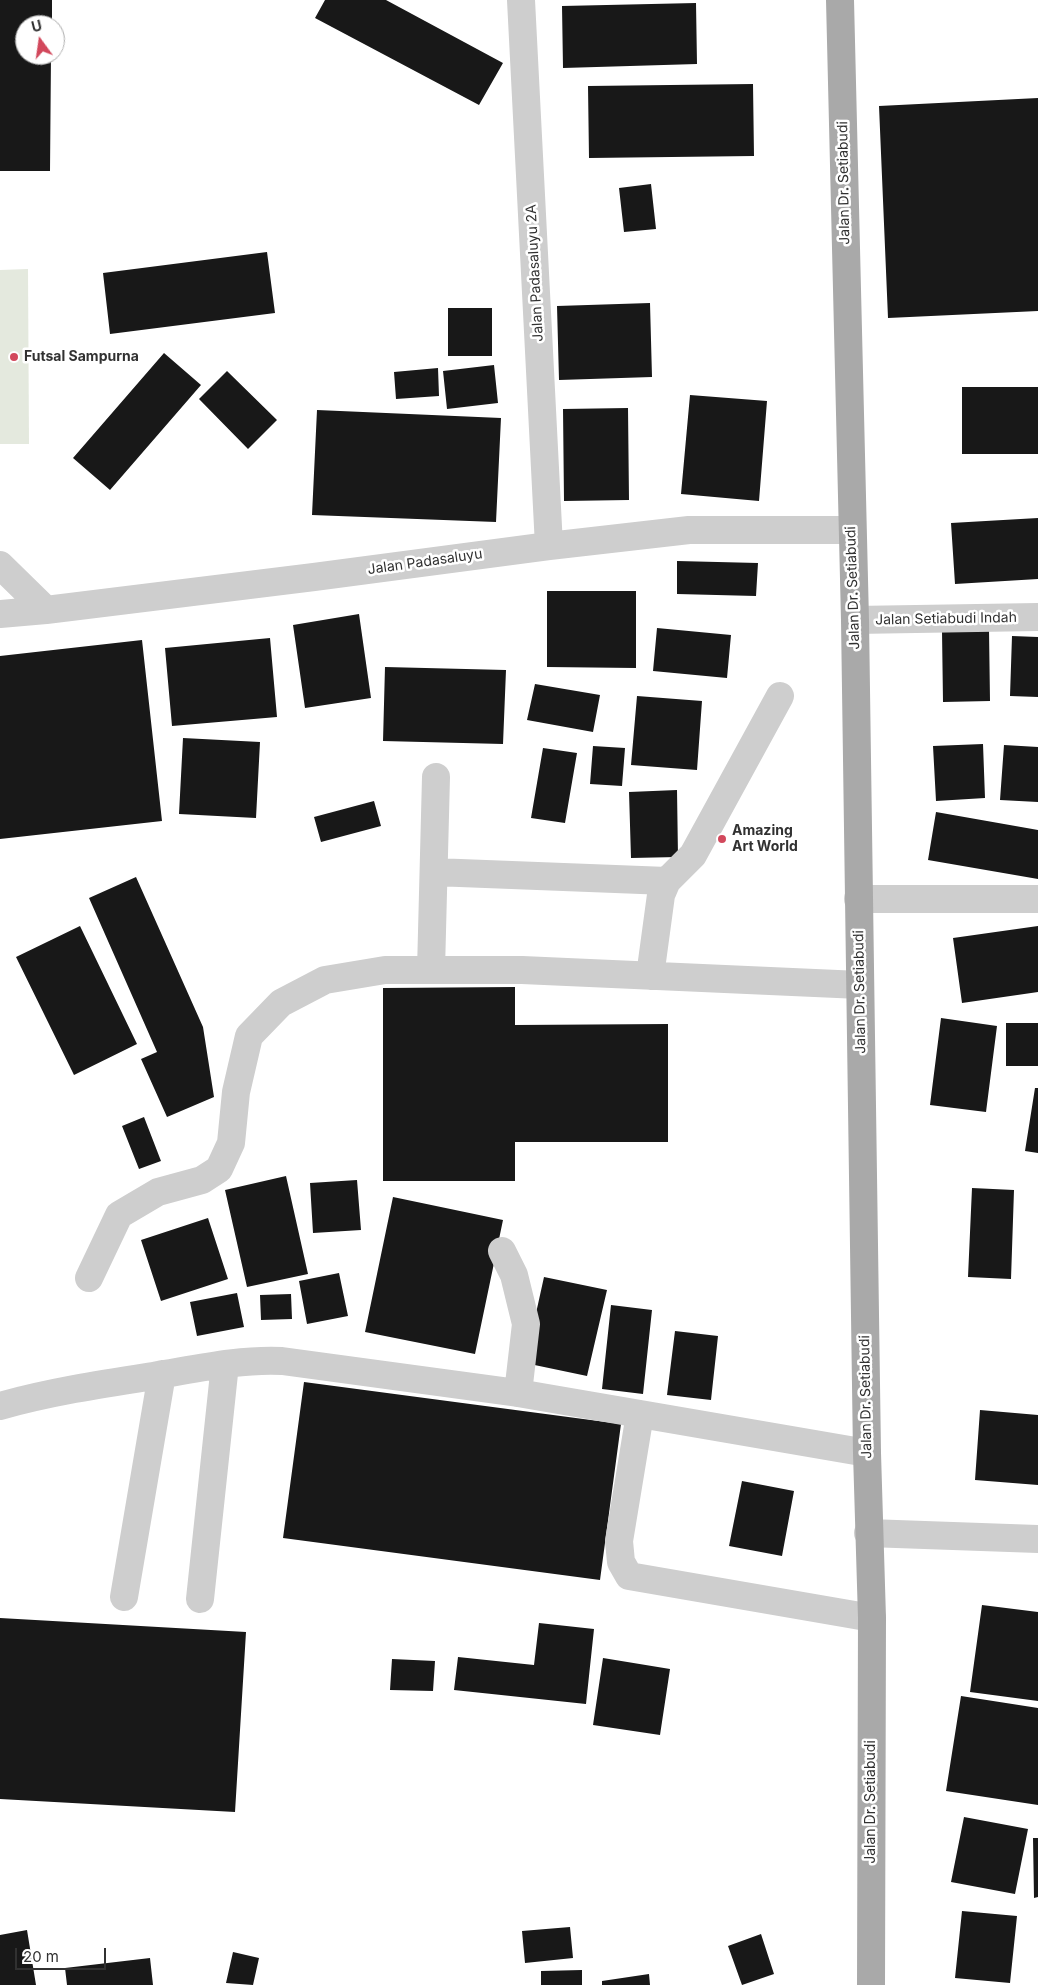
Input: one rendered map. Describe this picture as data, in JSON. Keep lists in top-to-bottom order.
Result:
{
  "streets": {
    "main road": ["Jalan Dr. Setiabudi"],
    "street": ["Jalan Padasaluyu 2A", "Jalan Padasaluyu", "Jalan Setiabudi Indah"]
  },
  "crossings": [
    ["Jalan Dr. Setiabudi", "Jalan Padasaluyu"],
    ["Jalan Dr. Setiabudi", "Jalan Setiabudi Indah"],
    ["Jalan Padasaluyu 2A", "Jalan Padasaluyu"]
  ],
  "places": ["Futsal Sampurna", "Amazing Art World"],
  "scale_bar": "20 m",
  "north": "top"
}
